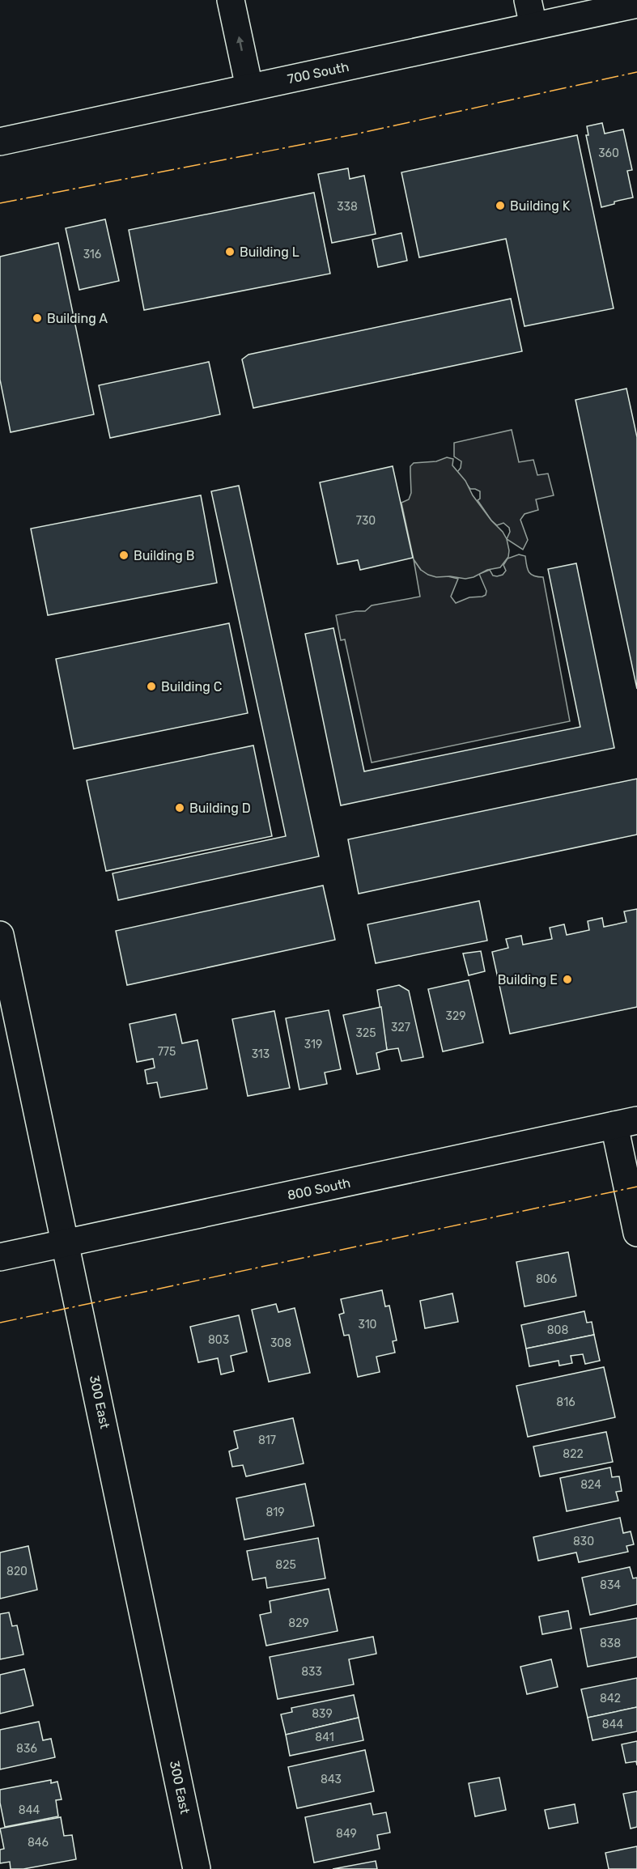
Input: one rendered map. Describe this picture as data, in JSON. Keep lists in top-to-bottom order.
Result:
{
  "streets": {
    "street": ["700 South", "800 South", "300 East"]
  },
  "crossings": [
    ["800 South", "300 East"]
  ],
  "places": [
    "Building K",
    "Building L",
    "Building A",
    "Building B",
    "Building C",
    "Building D",
    "Building E"
  ],
  "house_numbers": [
    "360",
    "338",
    "316",
    "730",
    "329",
    "327",
    "325",
    "319",
    "775",
    "313",
    "806",
    "310",
    "808",
    "803",
    "308",
    "816",
    "817",
    "822",
    "824",
    "819",
    "830",
    "825",
    "820",
    "834",
    "829",
    "838",
    "833",
    "842",
    "839",
    "844",
    "841",
    "836",
    "843",
    "844",
    "849",
    "846"
  ]
}
